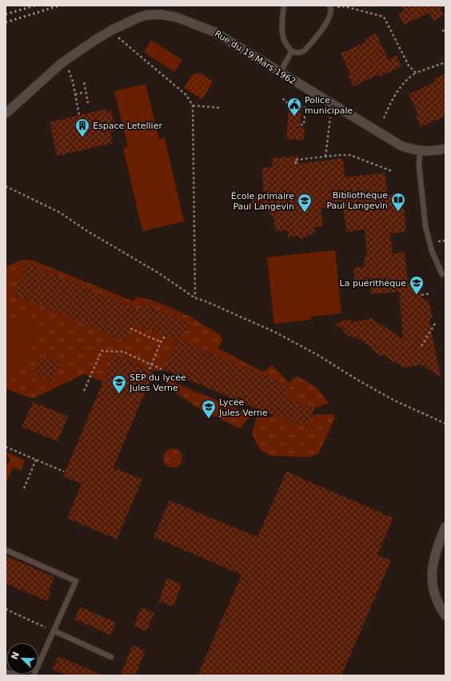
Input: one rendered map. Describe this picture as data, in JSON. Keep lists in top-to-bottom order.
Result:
{
  "streets": {
    "street": ["Rue du 19 Mars 1962"]
  },
  "places": {
    "public building": ["Police municipale"],
    "building": ["Espace Letellier"],
    "library": ["Bibliothèque Paul Langevin"],
    "school or university": [
      "École primaire Paul Langevin",
      "La puérithèque",
      "SEP du lycée Jules Verne",
      "Lycée Jules Verne"
    ]
  },
  "north": "top left"
}
